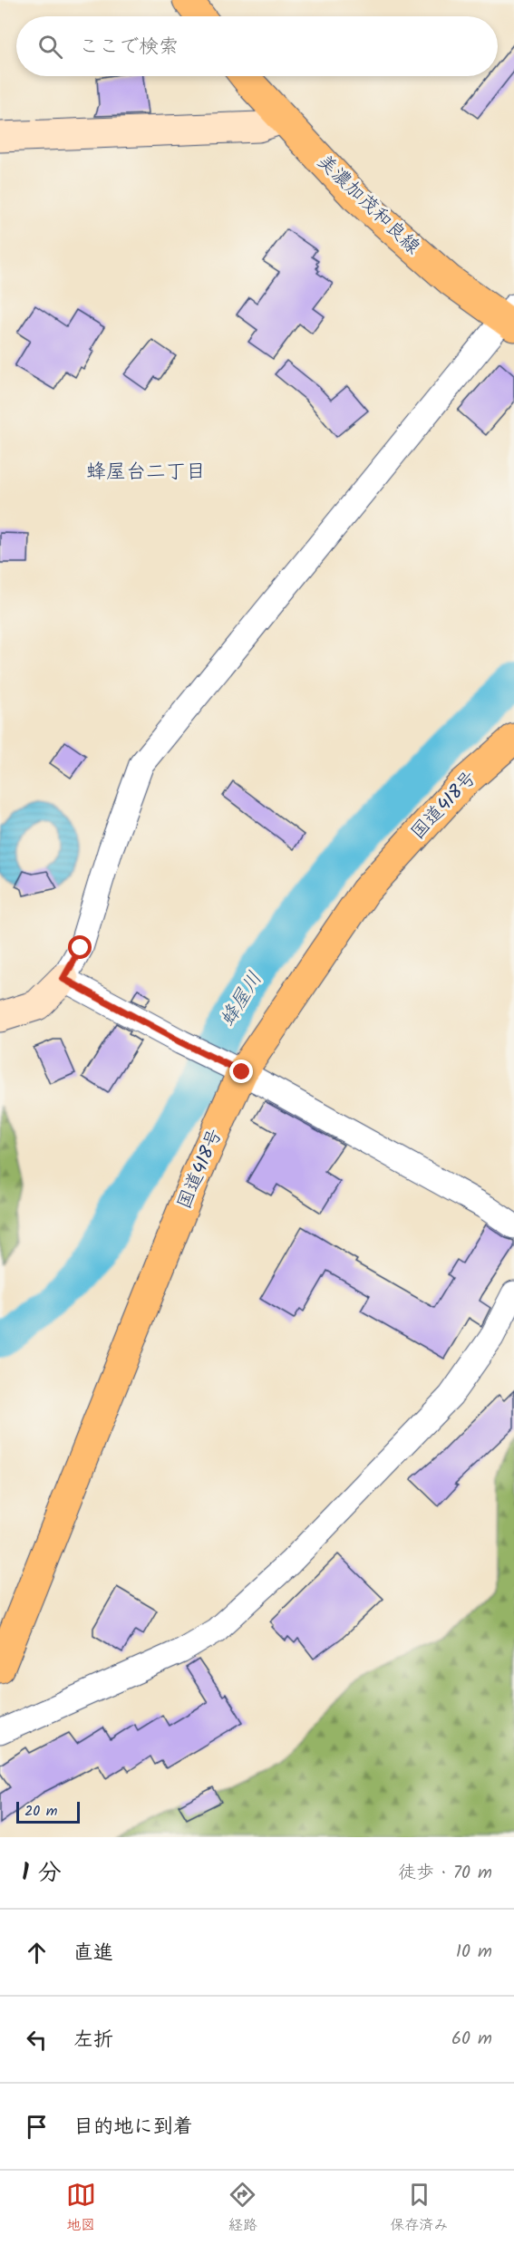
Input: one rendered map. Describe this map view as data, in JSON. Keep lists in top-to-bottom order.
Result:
{
  "streets": {
    "main road": ["美濃加茂和良線", "国道418号"]
  },
  "districts": ["蜂屋台二丁目"],
  "water": ["蜂屋川"],
  "scale_bar": "20 m",
  "page": {
    "search": "ここで検索",
    "scale": "20 m",
    "heading": ["1 分", "徒歩 · 70 m"],
    "list": [
      ["直進", "10 m"],
      ["左折", "60 m"],
      "目的地に到着"
    ],
    "nav": ["地図", "経路", "保存済み"]
  }
}
